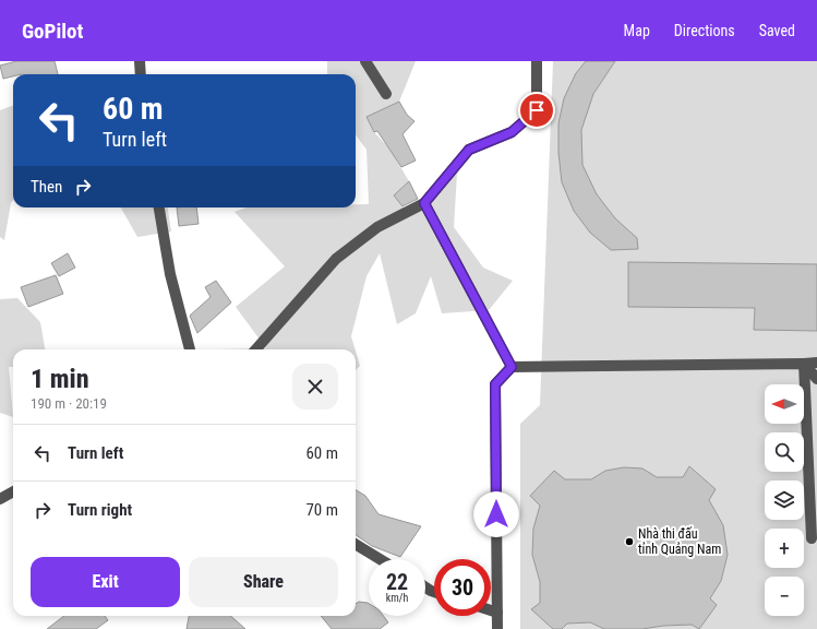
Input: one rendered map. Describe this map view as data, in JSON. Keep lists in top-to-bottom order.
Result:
{
  "places": ["Nhà thi đấu tỉnh Quảng Nam"],
  "north": "left",
  "page": {
    "header": "GoPilot",
    "nav": ["Map", "Directions", "Saved"],
    "turn": ["60 m", "Turn left"],
    "then": "Then",
    "heading": ["1 min", "190 m · 20:19"],
    "map_buttons": ["+", "−"],
    "list": [
      {
        "name": "Turn left",
        "value": "60 m"
      },
      {
        "name": "Turn right",
        "value": "70 m"
      }
    ],
    "buttons": ["Exit", "Share"],
    "speed": "22 km/h",
    "limit": "30"
  }
}
